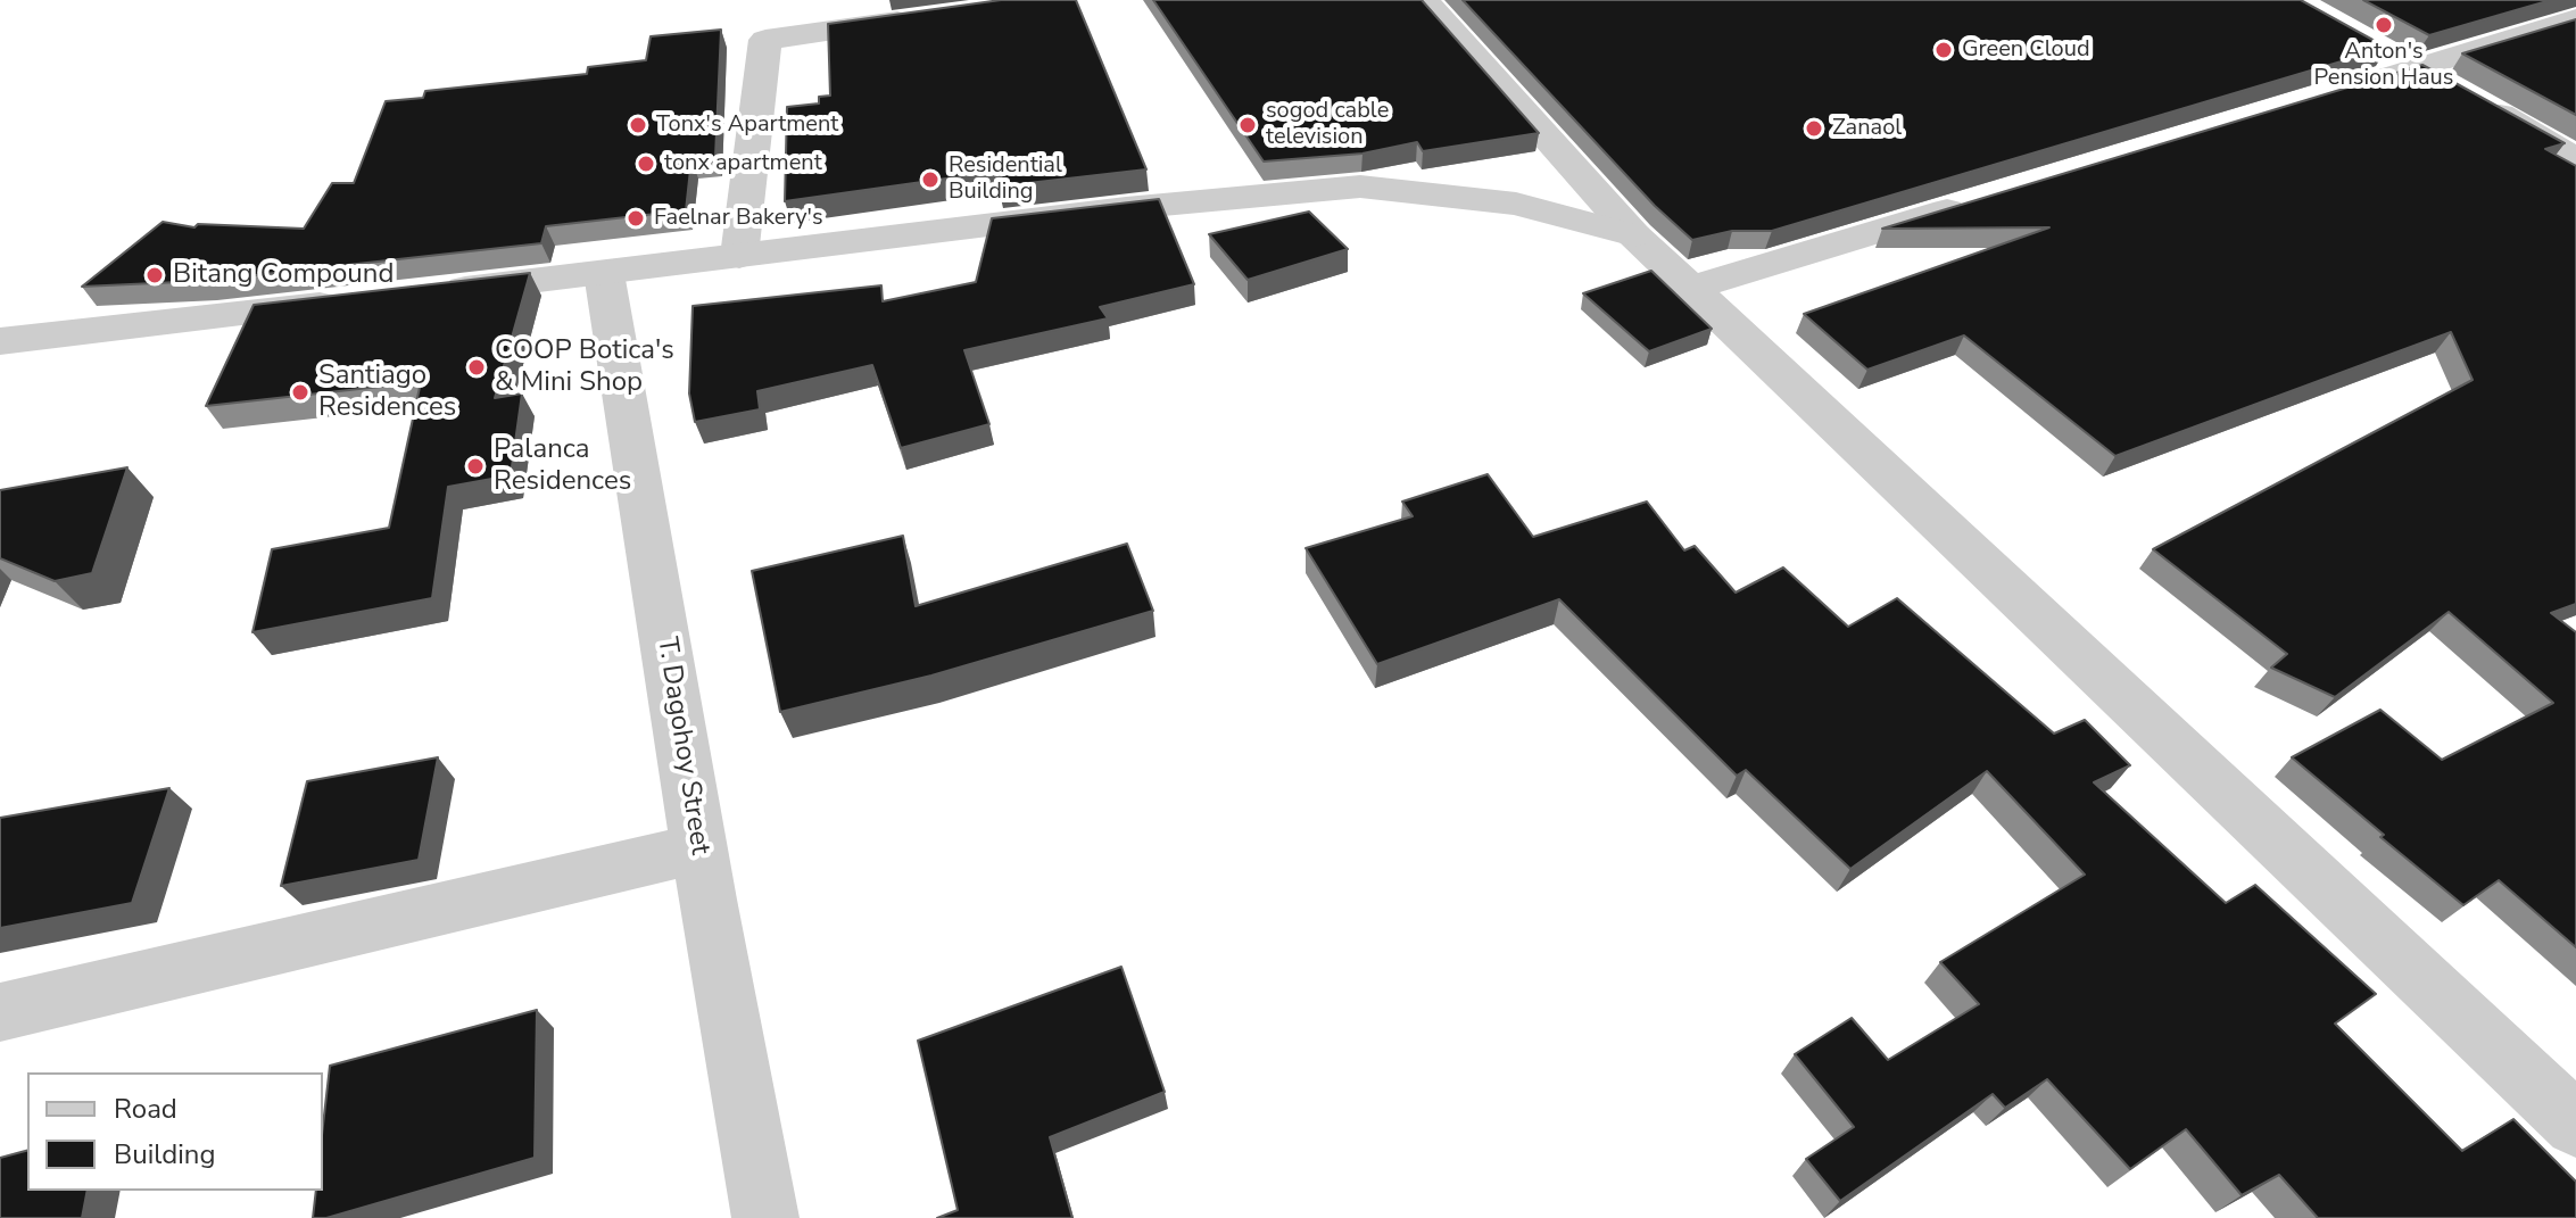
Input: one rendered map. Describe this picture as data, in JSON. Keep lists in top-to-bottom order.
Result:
{
  "streets": {
    "street": ["T. Dagohoy Street"]
  },
  "places": [
    "Anton's Pension Haus",
    "Green Cloud",
    "Tonx's Apartment",
    "sogod cable television",
    "Zanaol",
    "tonx apartment",
    "Residential Building",
    "Faelnar Bakery's",
    "Bitang Compound",
    "COOP Botica's & Mini Shop",
    "Santiago Residences",
    "Palanca Residences"
  ],
  "legend": ["Road", "Building"]
}
